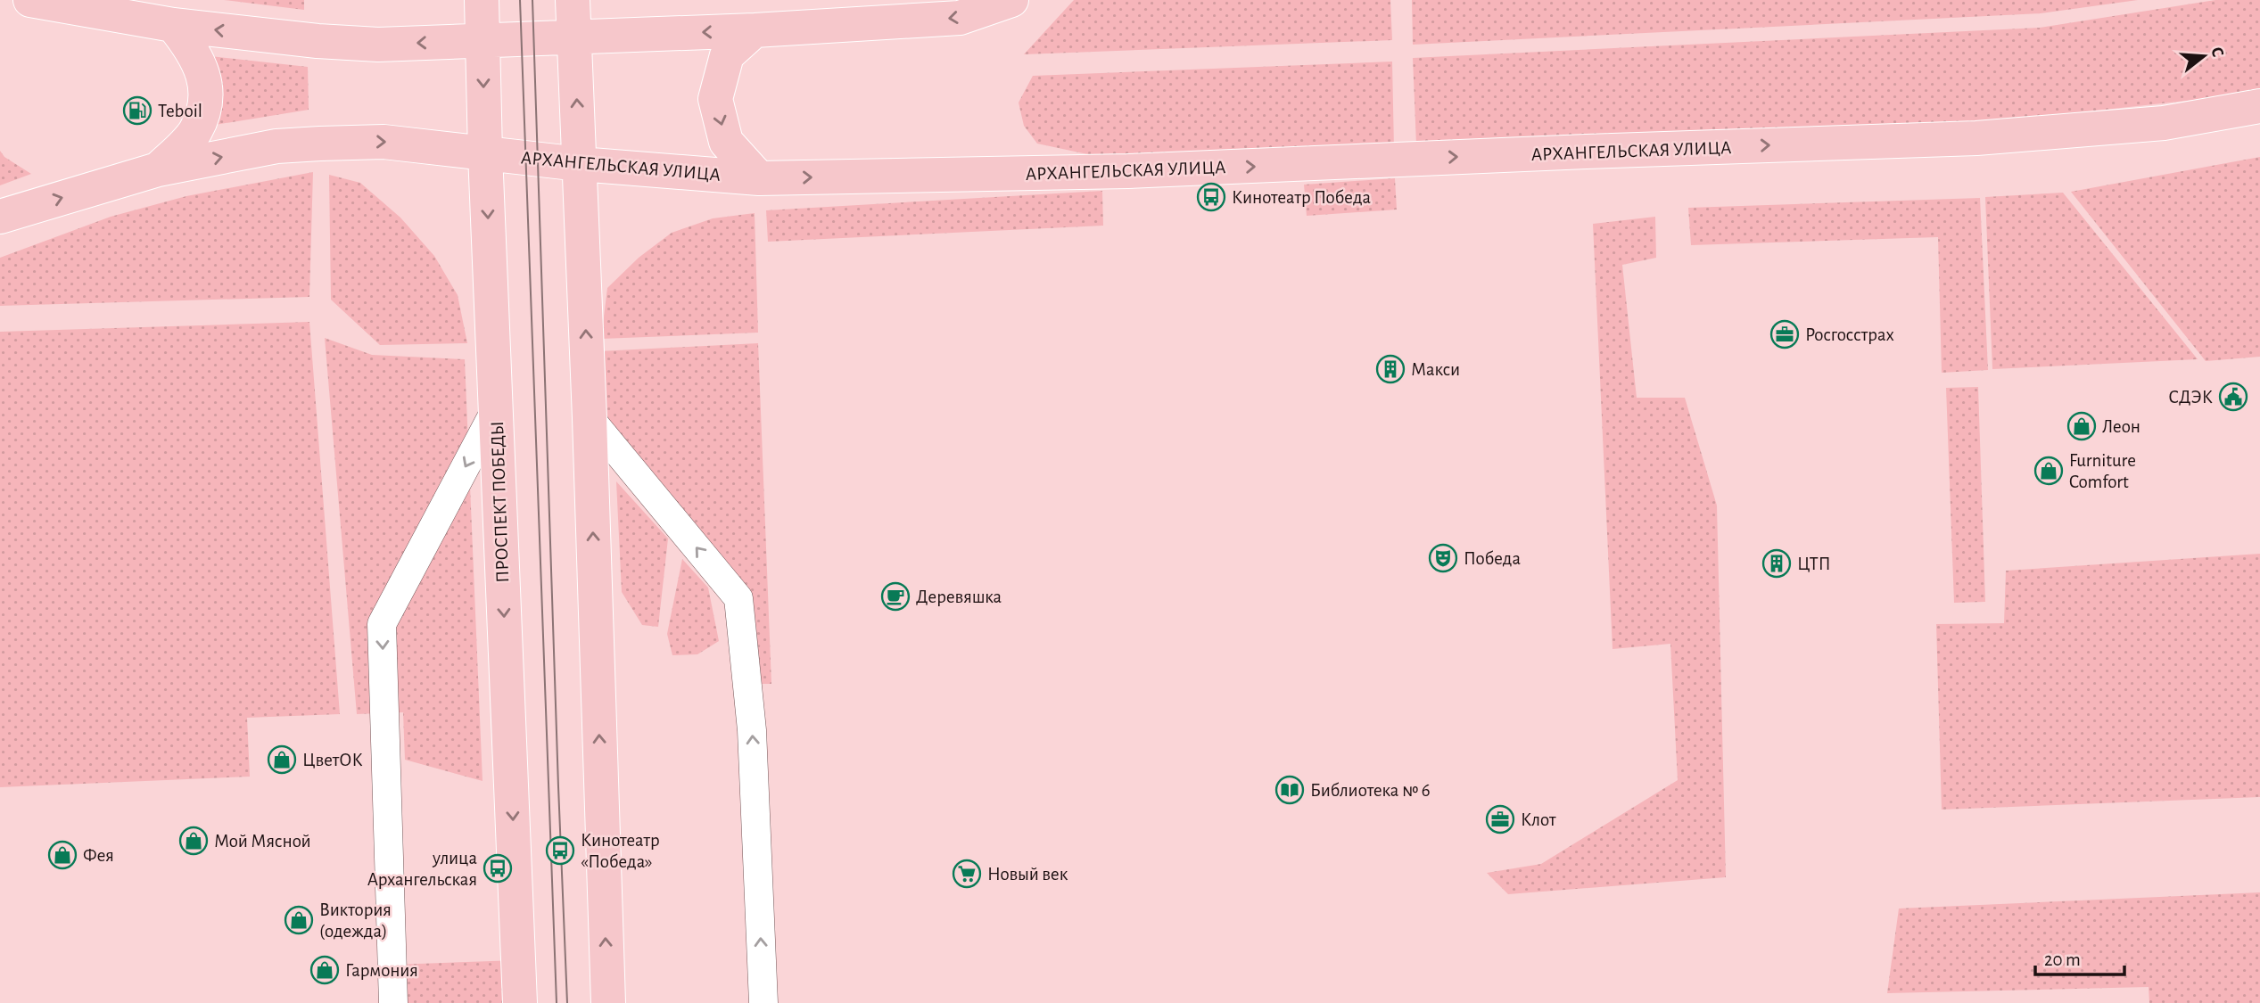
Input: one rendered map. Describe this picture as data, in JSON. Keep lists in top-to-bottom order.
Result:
{
  "streets": {
    "main road": ["АРХАНГЕЛЬСКАЯ УЛИЦА", "ПРОСПЕКТ ПОБЕДЫ"]
  },
  "crossings": [
    ["АРХАНГЕЛЬСКАЯ УЛИЦА", "ПРОСПЕКТ ПОБЕДЫ"]
  ],
  "places": {
    "fuel station": ["Teboil"],
    "bus stop": ["Кинотеатр Победа", "Кинотеатр «Победа»", "улица Архангельская"],
    "office": ["Росгосстрах", "Клот"],
    "building": ["Макси", "ЦТП"],
    "public building": ["СДЭК"],
    "shop": [
      "Леон",
      "Furniture Comfort",
      "ЦветОК",
      "Мой Мясной",
      "Фея",
      "Виктория (одежда)",
      "Гармония"
    ],
    "theatre": ["Победа"],
    "cafe": ["Деревяшка"],
    "library": ["Библиотека № 6"],
    "supermarket": ["Новый век"]
  },
  "scale_bar": "20 m",
  "north": "right"
}
